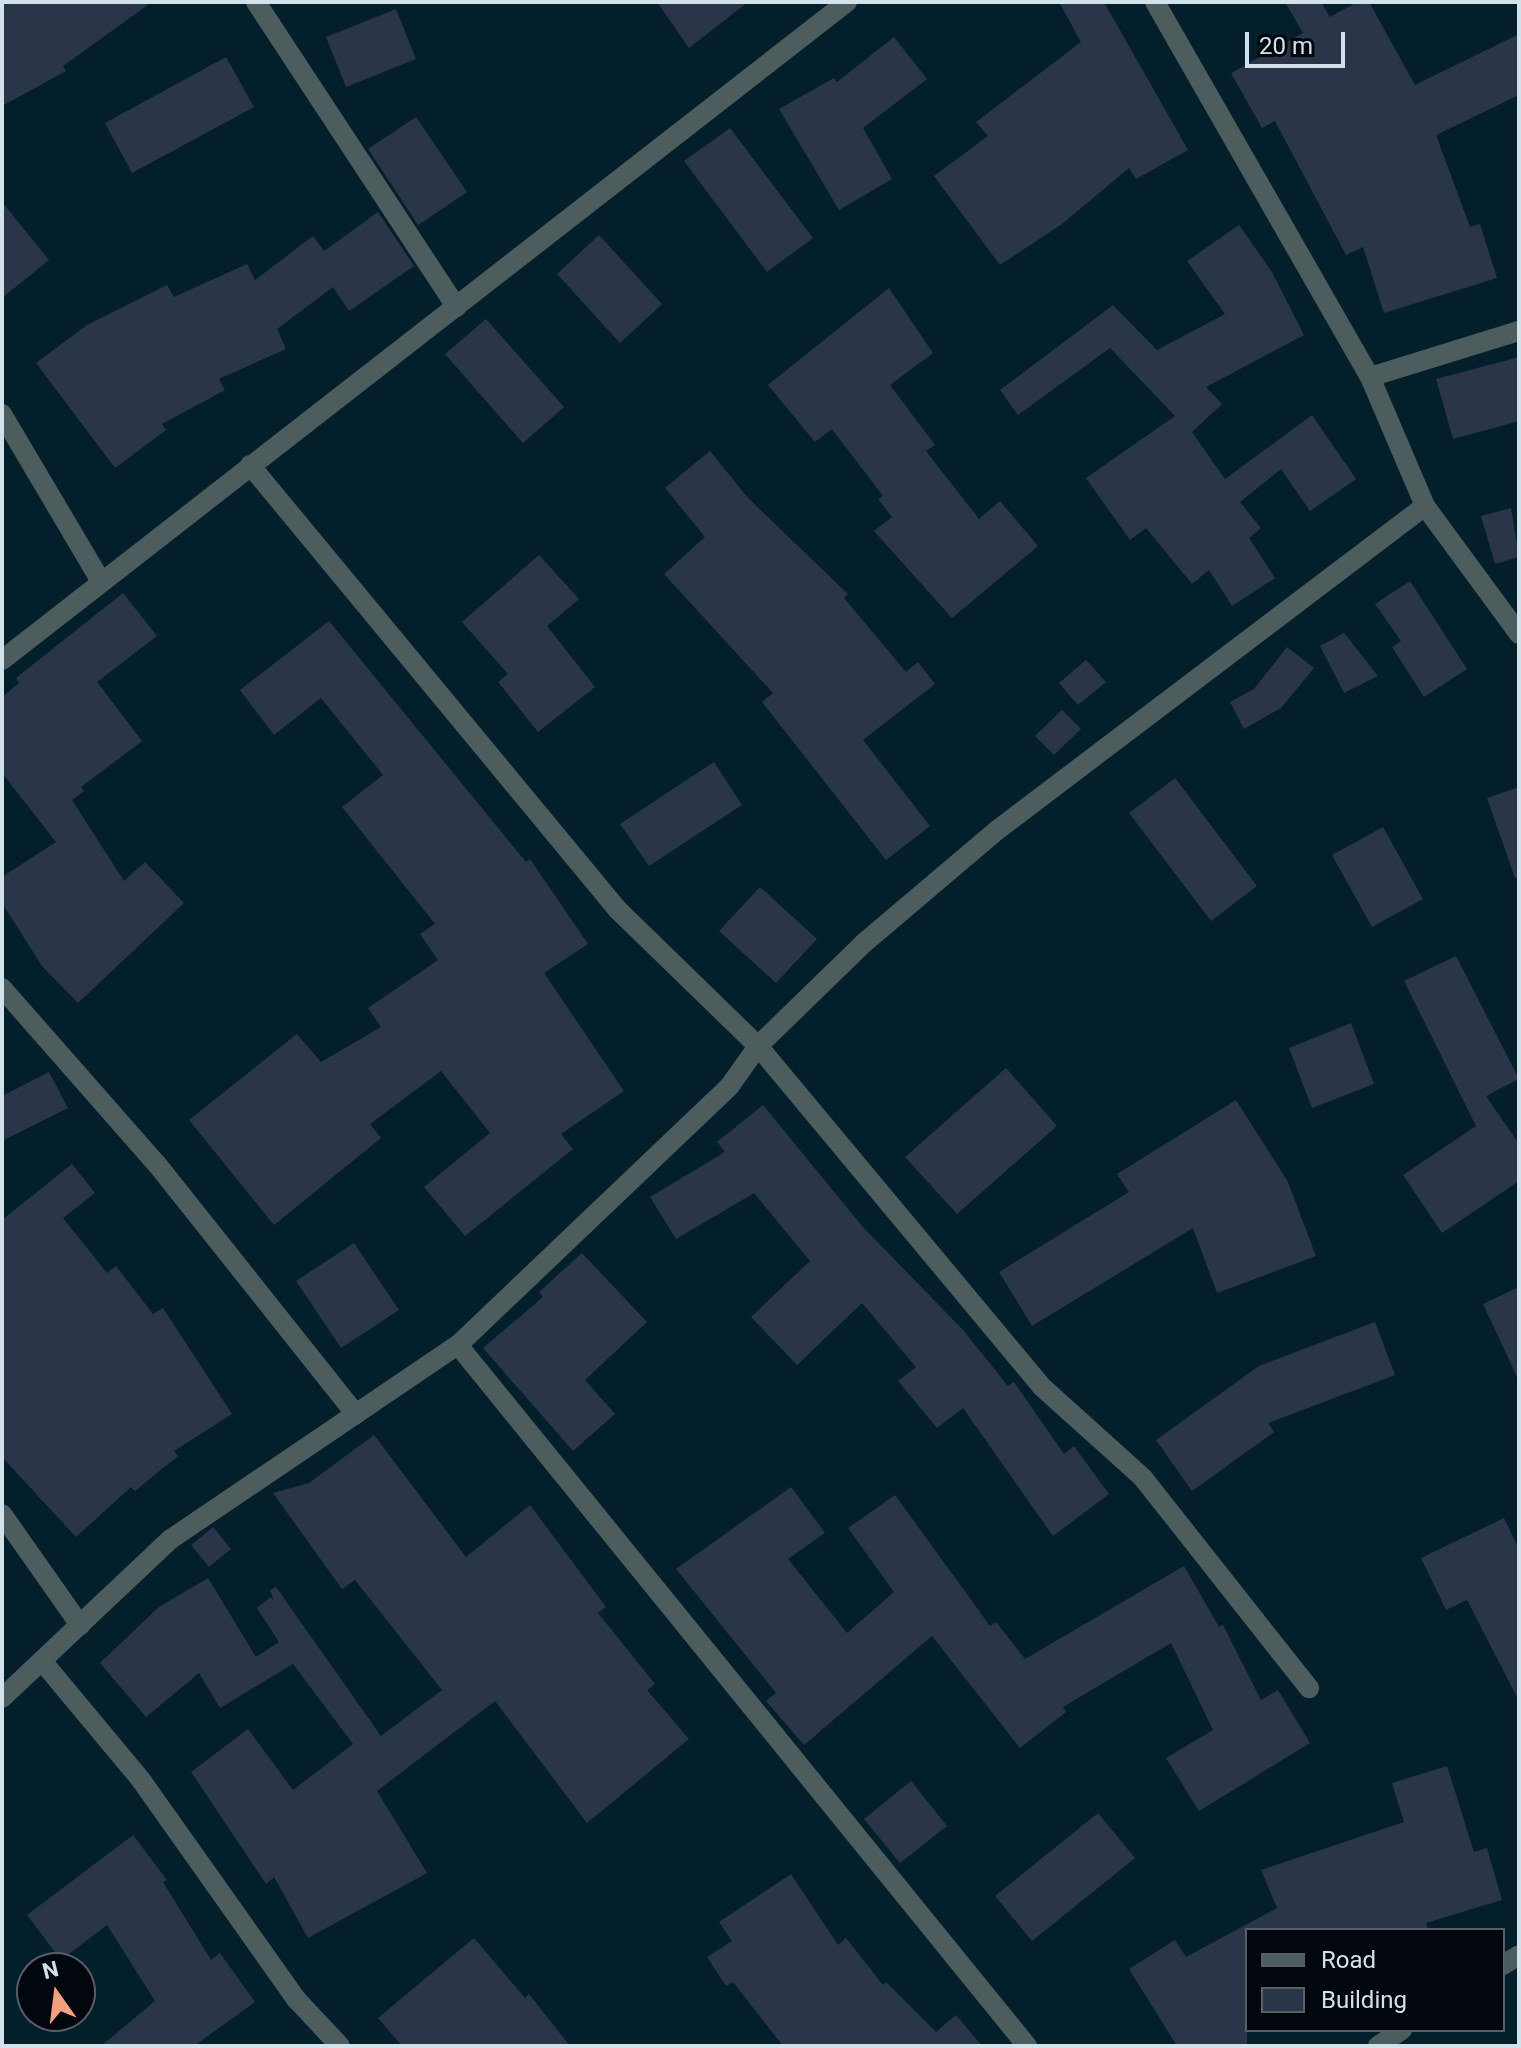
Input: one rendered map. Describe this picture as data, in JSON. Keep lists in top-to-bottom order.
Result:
{
  "legend": ["Road", "Building"],
  "scale_bar": "20 m",
  "north": "top"
}
